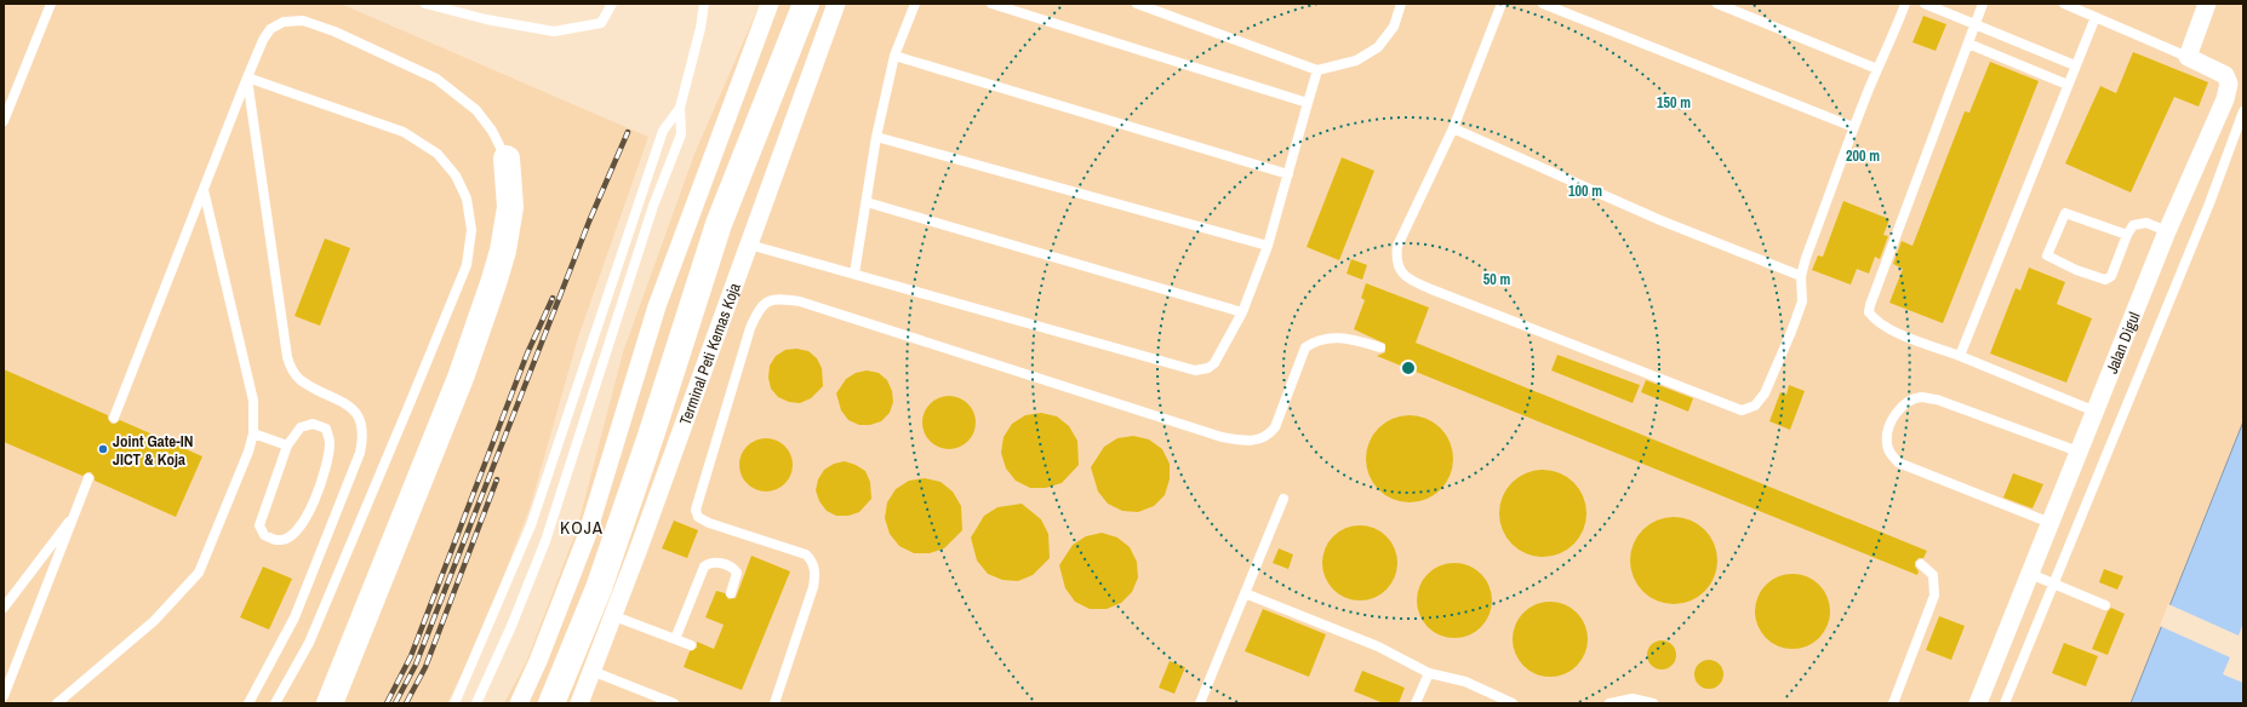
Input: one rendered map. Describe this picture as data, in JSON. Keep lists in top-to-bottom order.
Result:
{
  "streets": {
    "street": ["Jalan Digul", "Terminal Peti Kemas Koja"]
  },
  "districts": ["KOJA"],
  "places": ["Joint Gate-IN JICT & Koja"],
  "rings": [
    "150 m",
    "200 m",
    "100 m",
    "50 m"
  ]
}
